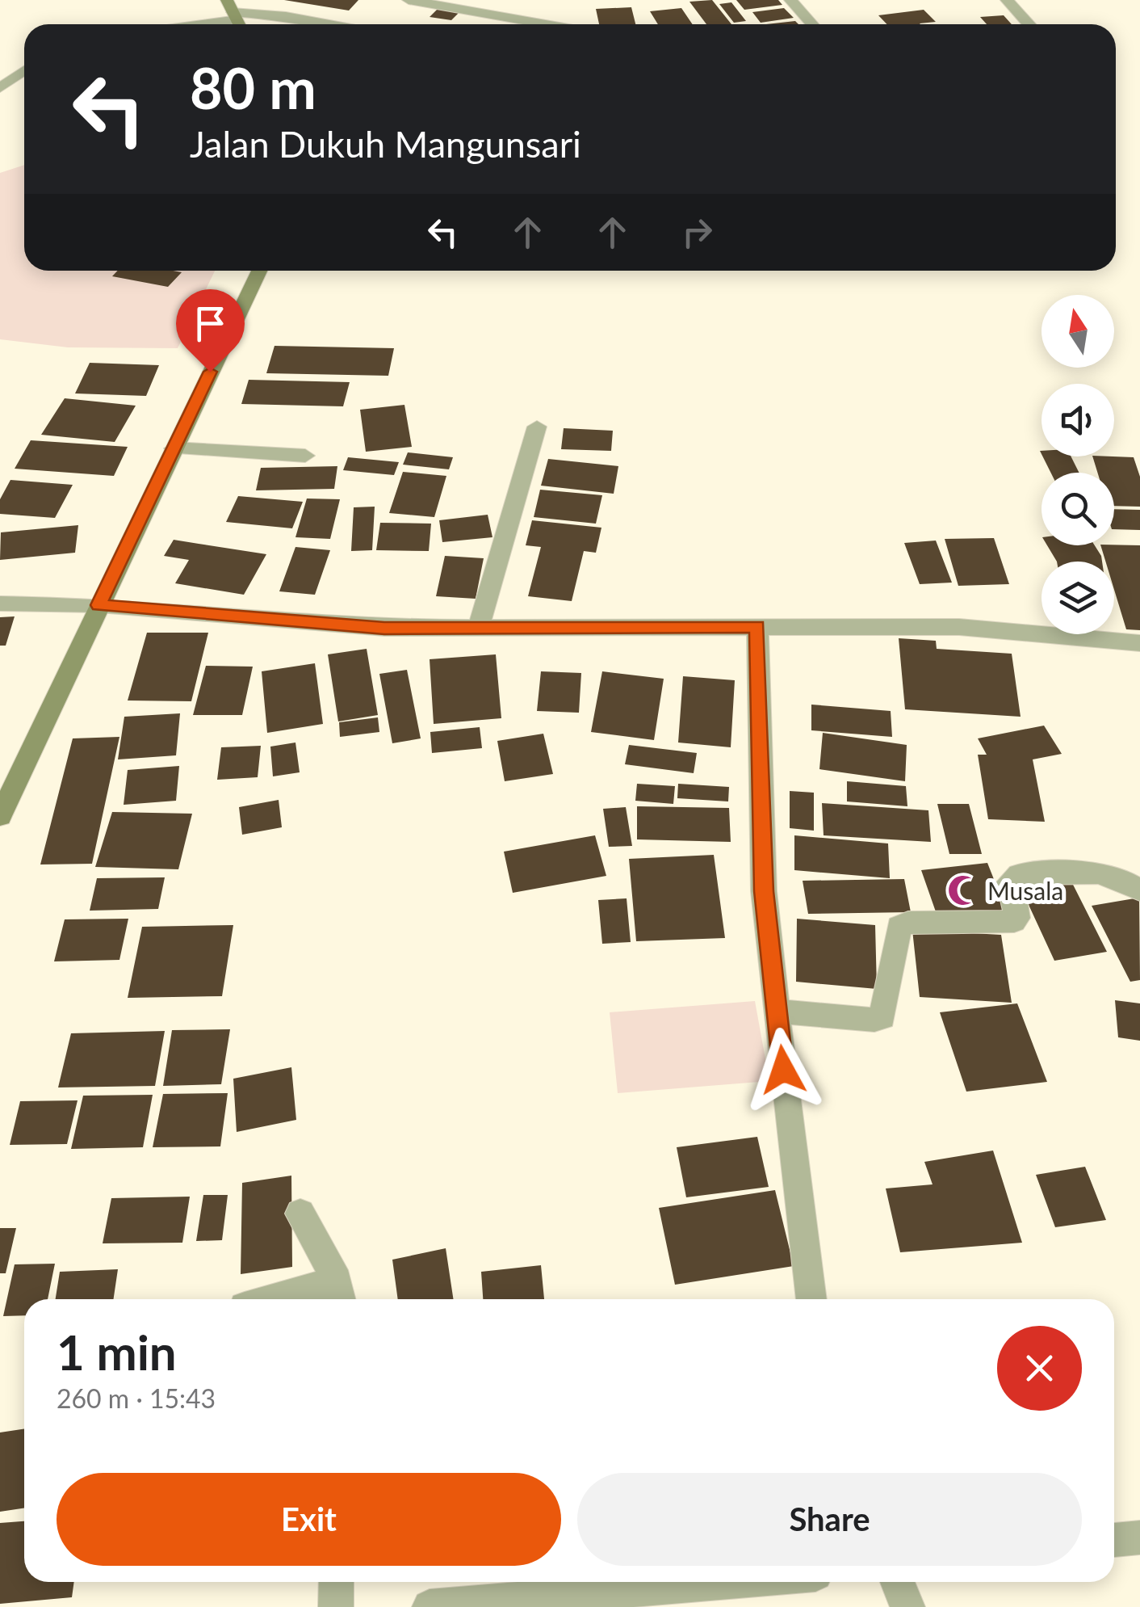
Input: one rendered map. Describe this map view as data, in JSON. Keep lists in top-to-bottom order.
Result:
{
  "places": {
    "mosque": ["Musala"]
  },
  "north": "top",
  "page": {
    "turn": ["80 m", "Jalan Dukuh Mangunsari"],
    "heading": ["1 min", "260 m · 15:43"],
    "buttons": ["Exit", "Share"]
  }
}
